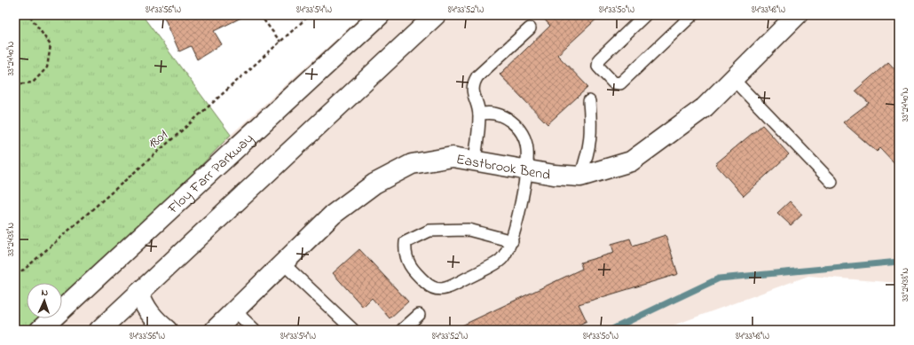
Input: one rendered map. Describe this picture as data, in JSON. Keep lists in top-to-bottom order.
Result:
{
  "streets": {
    "main road": ["Eastbrook Bend", "Floy Farr Parkway"],
    "path": ["1801"]
  },
  "north": "top",
  "coordinates": [
    "84°33'56\"W",
    "84°33'54\"W",
    "84°33'52\"W",
    "84°33'50\"W",
    "84°33'48\"W",
    "33°24'40\"N",
    "33°24'38\"N"
  ]
}
